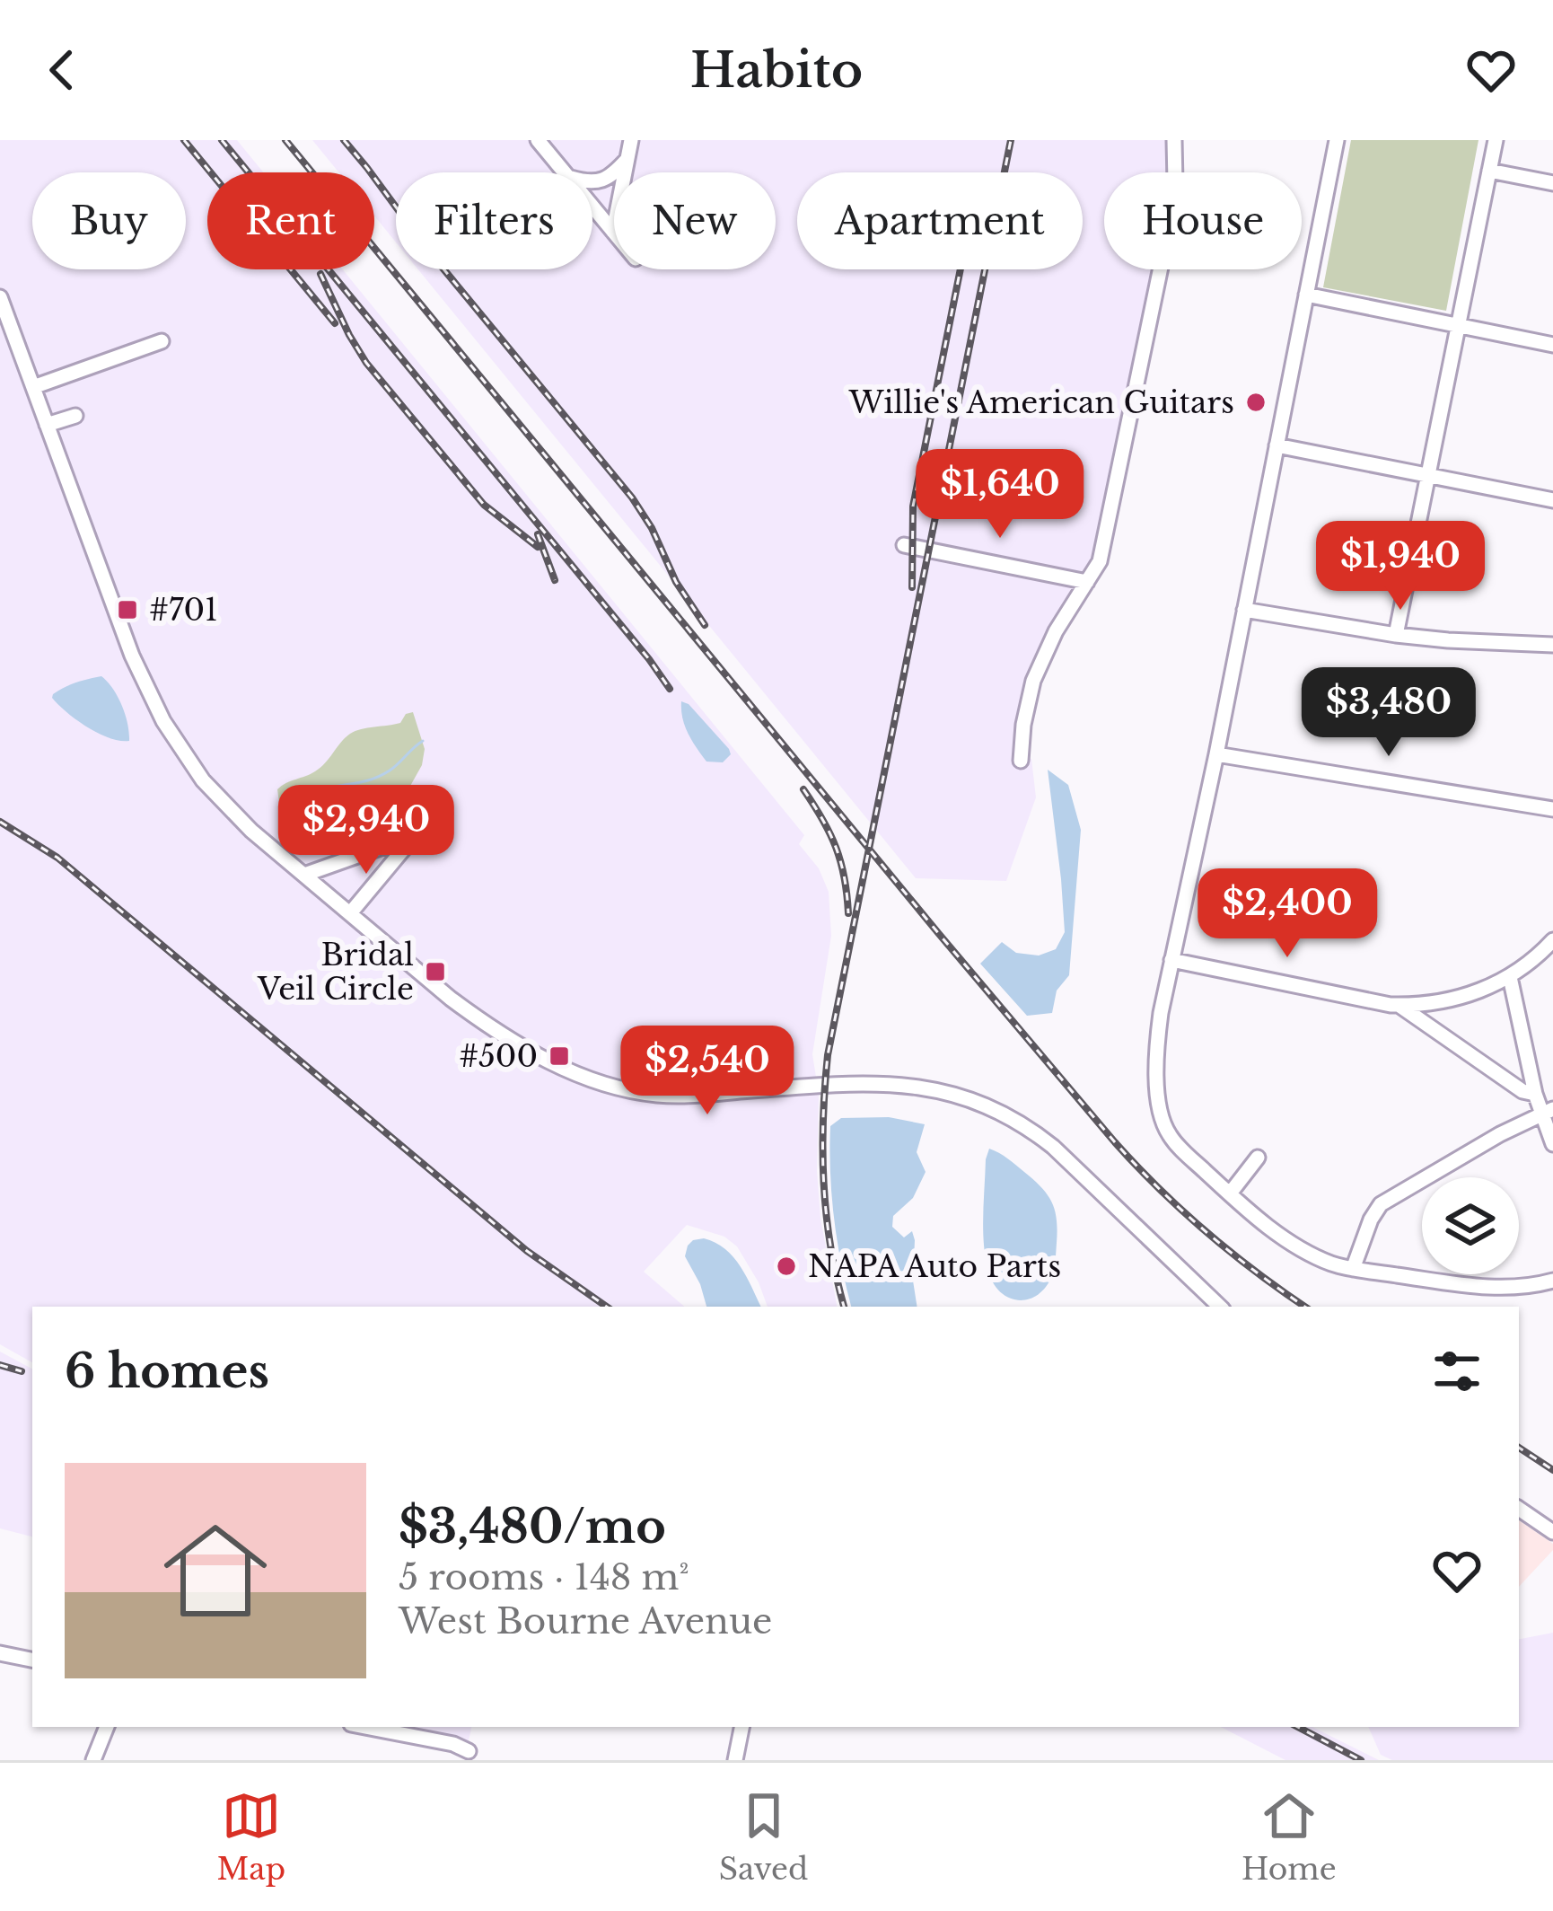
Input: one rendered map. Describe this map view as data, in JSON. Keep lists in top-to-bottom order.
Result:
{
  "places": {
    "other": ["Willie's American Guitars", "NAPA Auto Parts"],
    "transit": ["#701", "Bridal Veil Circle", "#500"]
  },
  "page": {
    "header": "Habito",
    "chip": [
      "Buy",
      "Rent",
      "Filters",
      "New",
      "Apartment",
      "House"
    ],
    "price": [
      "$1,640",
      "$1,940",
      "$3,480",
      "$2,940",
      "$2,400",
      "$2,540"
    ],
    "heading": "6 homes",
    "list": [
      {
        "name": "$3,480/mo",
        "note": "5 rooms · 148 m² · West Bourne Avenue"
      }
    ],
    "tabs": ["Map", "Saved", "Home"]
  }
}
